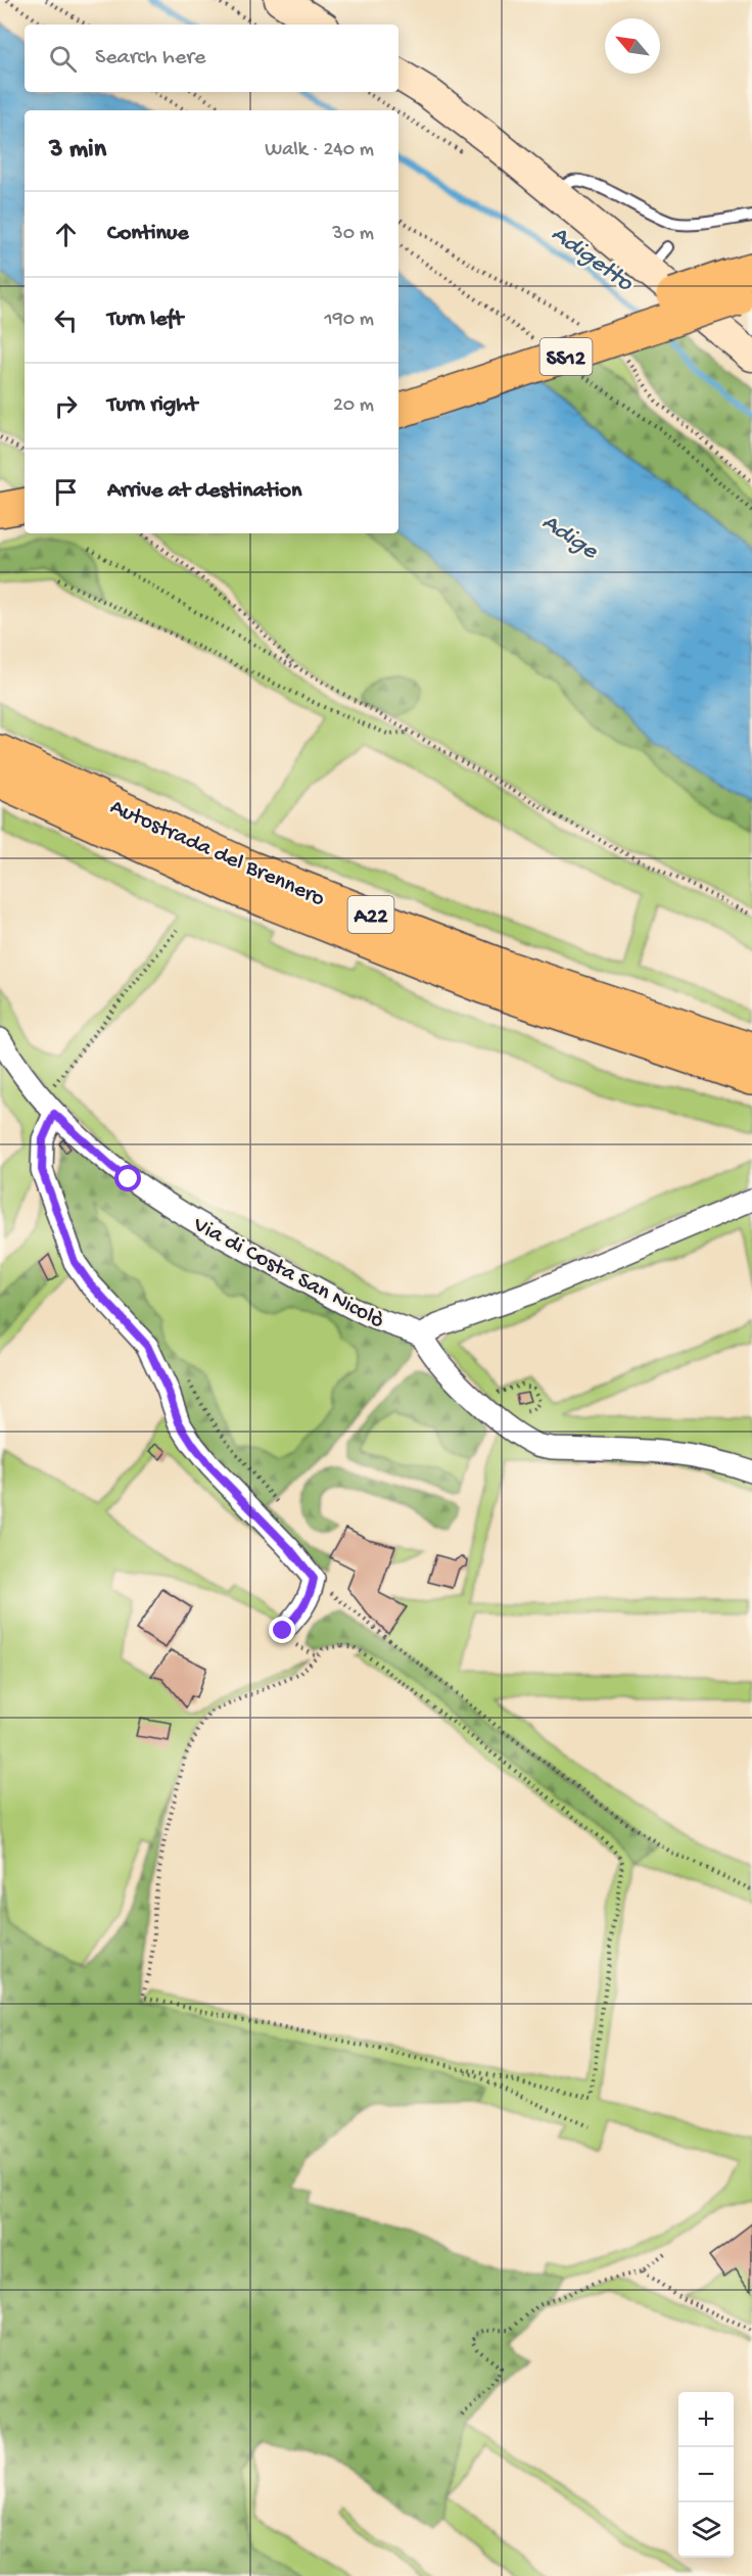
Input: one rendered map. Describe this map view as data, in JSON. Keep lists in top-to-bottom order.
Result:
{
  "streets": {
    "highway": ["SS12", "Autostrada del Brennero", "A22"],
    "street": ["Via di Costa San Nicolò"]
  },
  "water": ["Adigetto", "Adige"],
  "north": "top left",
  "page": {
    "search": "Search here",
    "heading": ["3 min", "Walk · 240 m"],
    "list": [
      ["Continue", "30 m"],
      ["Turn left", "190 m"],
      ["Turn right", "20 m"],
      "Arrive at destination"
    ],
    "map_buttons": ["+", "−"]
  }
}
